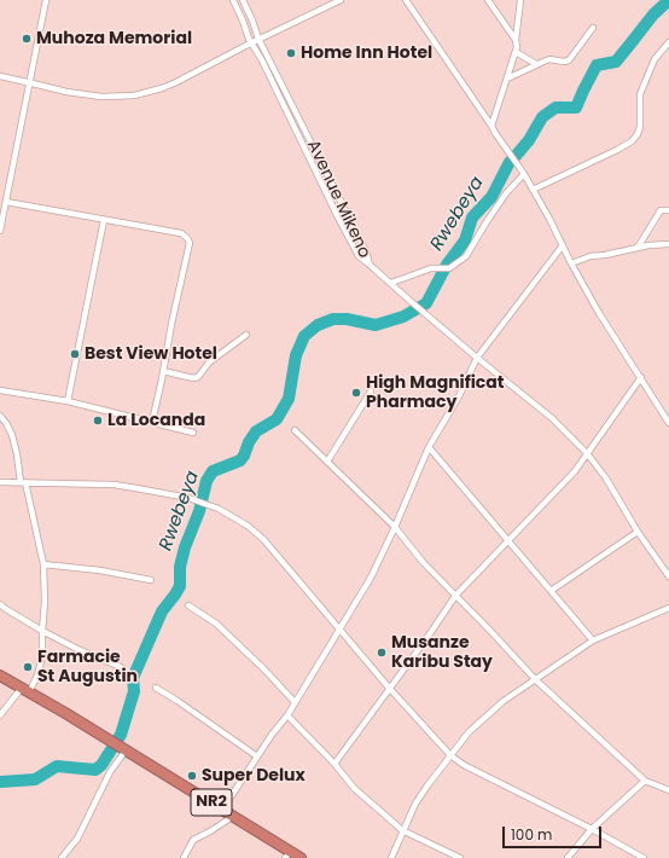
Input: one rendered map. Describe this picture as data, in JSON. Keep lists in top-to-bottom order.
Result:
{
  "streets": {
    "highway": ["NR2"],
    "street": ["Avenue Mikeno"]
  },
  "water": ["Rwebeya"],
  "places": [
    "Muhoza Memorial",
    "Home Inn Hotel",
    "Best View Hotel",
    "High Magnificat Pharmacy",
    "La Locanda",
    "Musanze Karibu Stay",
    "Farmacie St Augustin",
    "Super Delux"
  ],
  "scale_bar": "100 m"
}
